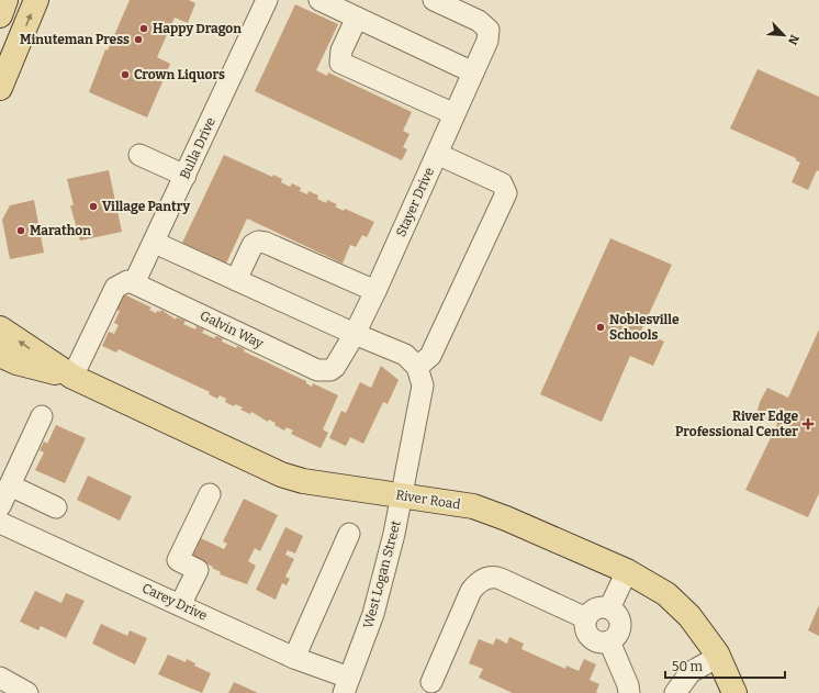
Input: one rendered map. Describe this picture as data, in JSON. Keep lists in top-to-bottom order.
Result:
{
  "streets": {
    "main road": ["River Road"],
    "street": [
      "Bulla Drive",
      "Stayer Drive",
      "Galvin Way",
      "West Logan Street",
      "Carey Drive"
    ]
  },
  "crossings": [
    ["Bulla Drive", "Galvin Way"],
    ["Stayer Drive", "Galvin Way"],
    ["River Road", "West Logan Street"],
    ["West Logan Street", "Carey Drive"]
  ],
  "places": {
    "other": [
      "Happy Dragon",
      "Minuteman Press",
      "Crown Liquors",
      "Village Pantry",
      "Marathon",
      "Noblesville Schools"
    ],
    "health": ["River Edge Professional Center"]
  },
  "scale_bar": "50 m",
  "north": "bottom right"
}
